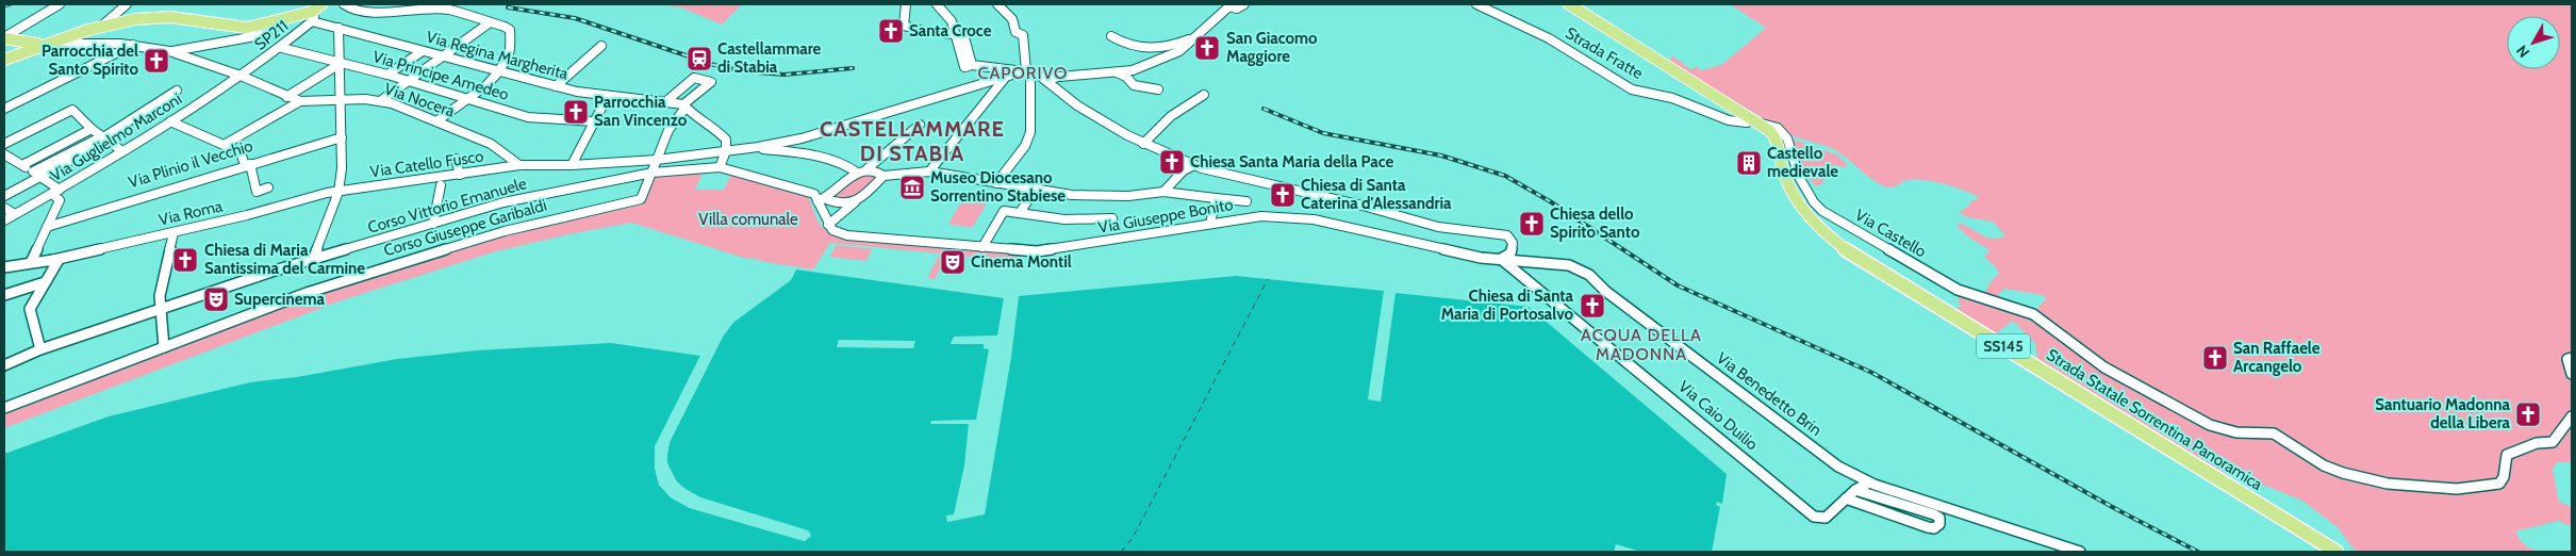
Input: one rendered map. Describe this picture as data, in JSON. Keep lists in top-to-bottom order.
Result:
{
  "streets": {
    "main road": ["SS145", "Strada Statale Sorrentina Panoramica"],
    "street": [
      "SP211",
      "Strada Fratte",
      "Via Regina Margherita",
      "Via Principe Amedeo",
      "Via Nocera",
      "Via Guglielmo Marconi",
      "Via Catello Fusco",
      "Corso Vittorio Emanuele",
      "Via Roma",
      "Via Giuseppe Bonito",
      "Corso Giuseppe Garibaldi",
      "Via Castello",
      "Via Benedetto Brin",
      "Via Caio Duilio"
    ]
  },
  "crossings": [
    ["SP211", "Via Regina Margherita"],
    ["SP211", "Via Principe Amedeo"],
    ["SP211", "Via Nocera"],
    ["SP211", "Via Guglielmo Marconi"],
    ["Strada Fratte", "Via Castello"],
    ["Strada Fratte", "Strada Statale Sorrentina Panoramica"],
    ["Via Nocera", "Via Guglielmo Marconi"],
    ["Via Nocera", "Via Catello Fusco"],
    ["Via Catello Fusco", "Via Roma"],
    ["Corso Vittorio Emanuele", "Corso Giuseppe Garibaldi"],
    ["Via Giuseppe Bonito", "Via Benedetto Brin"],
    ["Via Giuseppe Bonito", "Via Caio Duilio"],
    ["Via Castello", "Strada Statale Sorrentina Panoramica"],
    ["Via Benedetto Brin", "Via Caio Duilio"]
  ],
  "districts": ["CAPORIVO", "CASTELLAMMARE DI STABIA", "ACQUA DELLA MADONNA"],
  "parks": ["Villa comunale"],
  "places": {
    "church": [
      "Santa Croce",
      "San Giacomo Maggiore",
      "Parrocchia del Santo Spirito",
      "Parrocchia San Vincenzo",
      "Chiesa Santa Maria della Pace",
      "Chiesa di Santa Caterina d'Alessandria",
      "Chiesa dello Spirito Santo",
      "Chiesa di Maria Santissima del Carmine",
      "Chiesa di Santa Maria di Portosalvo",
      "San Raffaele Arcangelo",
      "Santuario Madonna della Libera"
    ],
    "station": ["Castellammare di Stabia"],
    "building": ["Castello medievale"],
    "museum": ["Museo Diocesano Sorrentino Stabiese"],
    "theatre": ["Cinema Montil", "Supercinema"]
  },
  "north": "bottom left"
}
